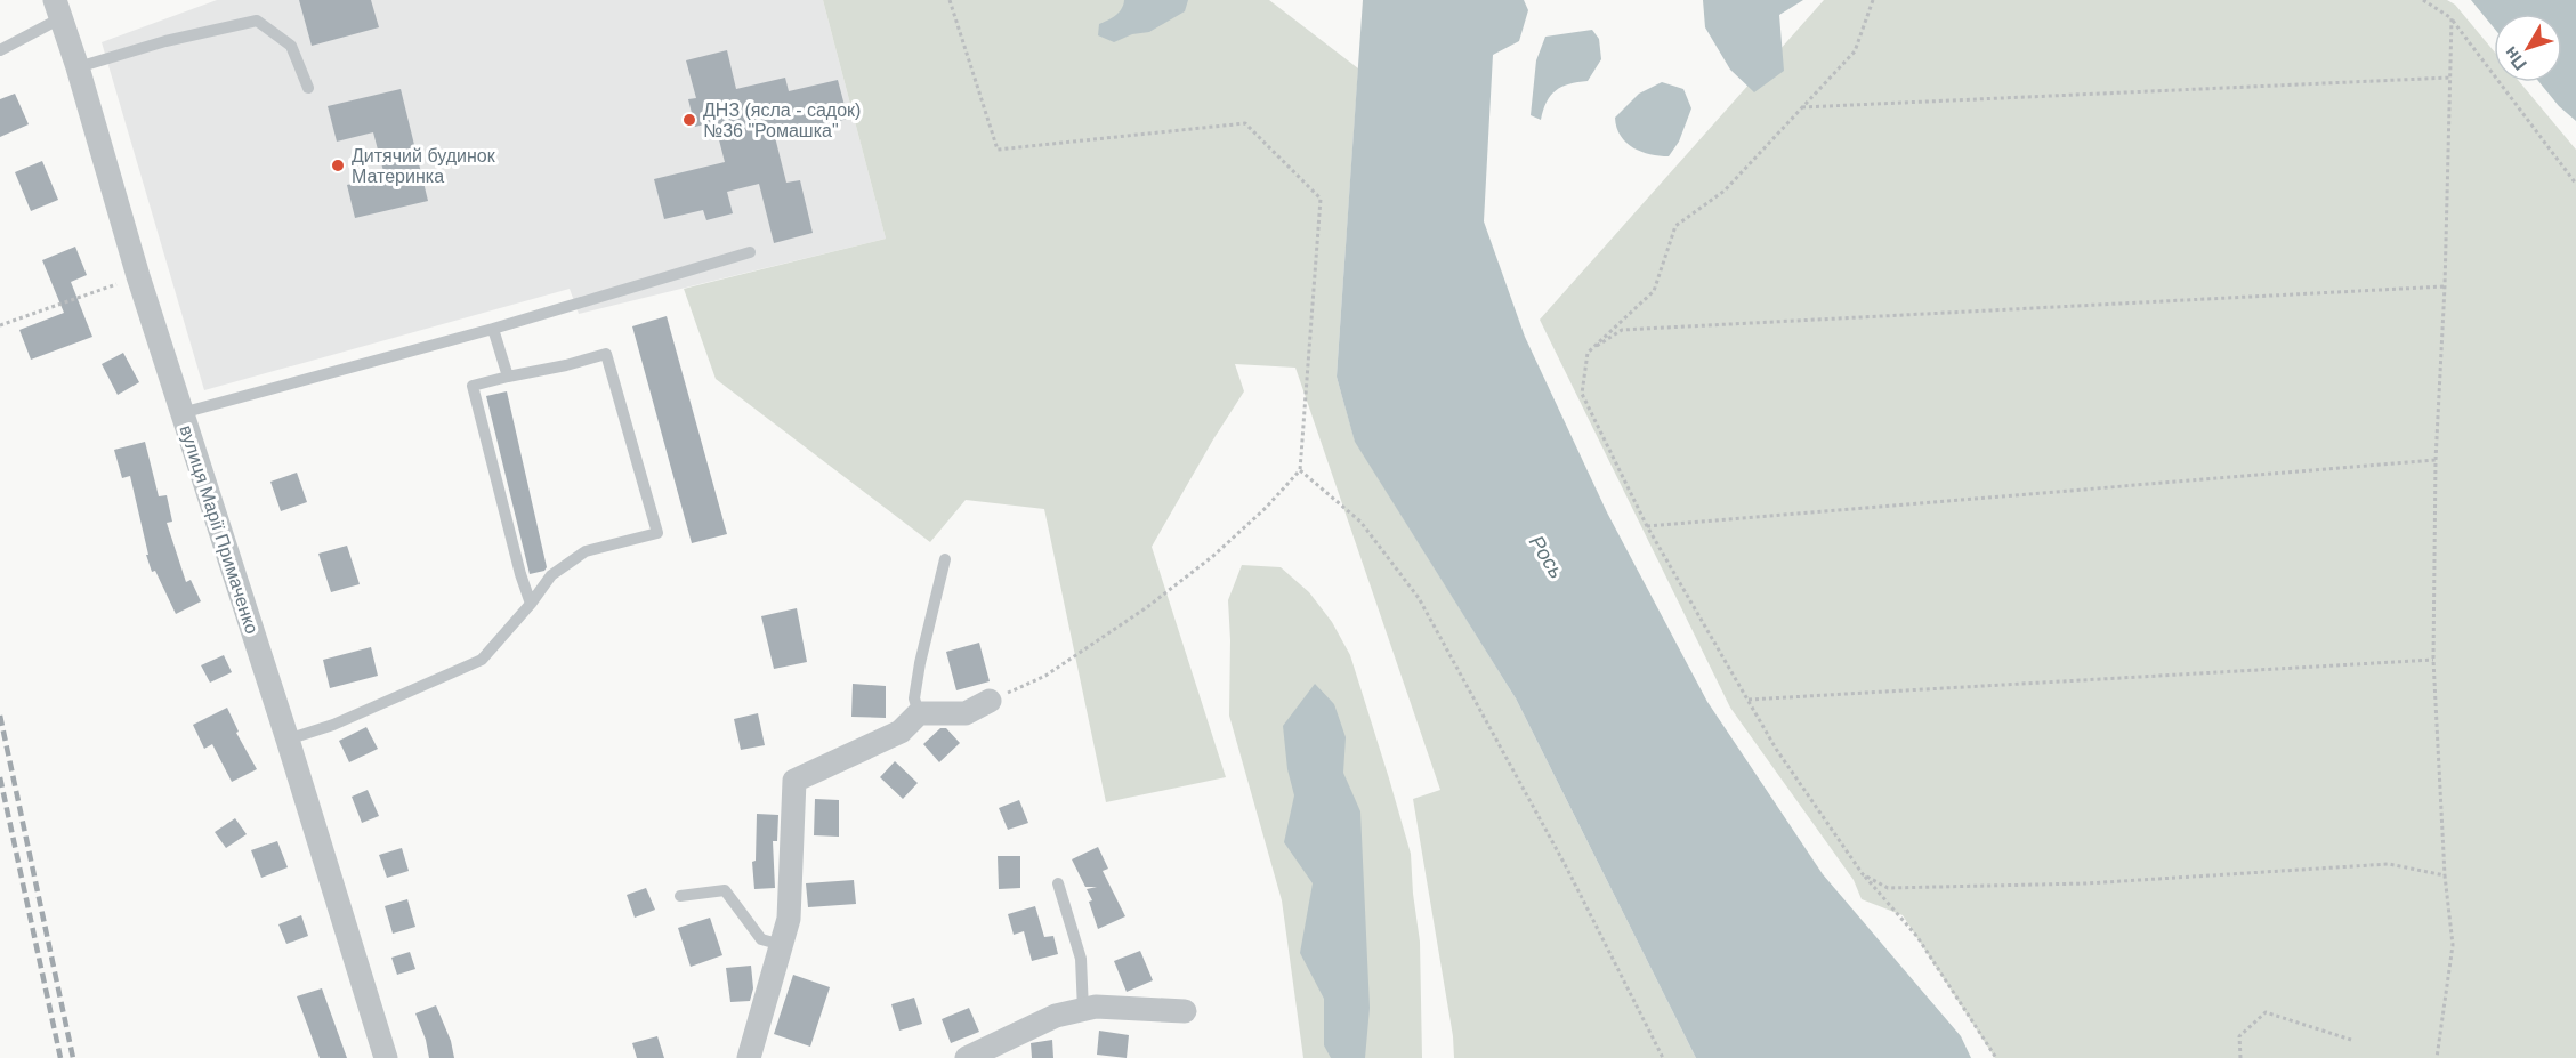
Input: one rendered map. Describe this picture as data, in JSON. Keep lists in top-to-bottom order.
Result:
{
  "streets": {
    "street": ["вулиця Марії Примаченко"]
  },
  "water": ["Рось"],
  "places": ["ДНЗ (ясла - садок) №36 \"Ромашка\"", "Дитячий будинок Материнка"],
  "north": "bottom left"
}
